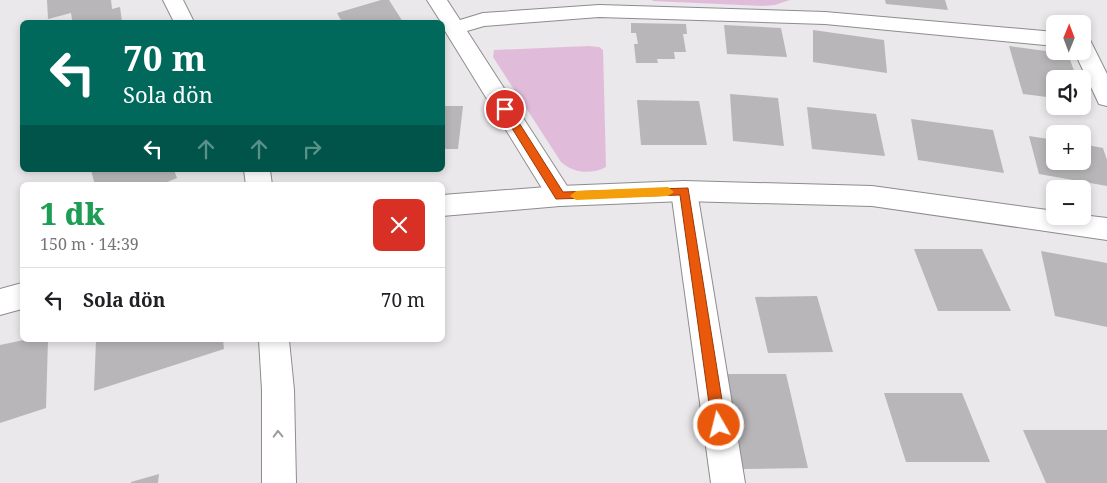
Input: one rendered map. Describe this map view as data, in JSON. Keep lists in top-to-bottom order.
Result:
{
  "north": "top",
  "page": {
    "map_buttons": ["+", "−"],
    "turn": ["70 m", "Sola dön"],
    "heading": ["1 dk", "150 m · 14:39"],
    "list": [
      {
        "name": "Sola dön",
        "value": "70 m"
      }
    ]
  }
}
